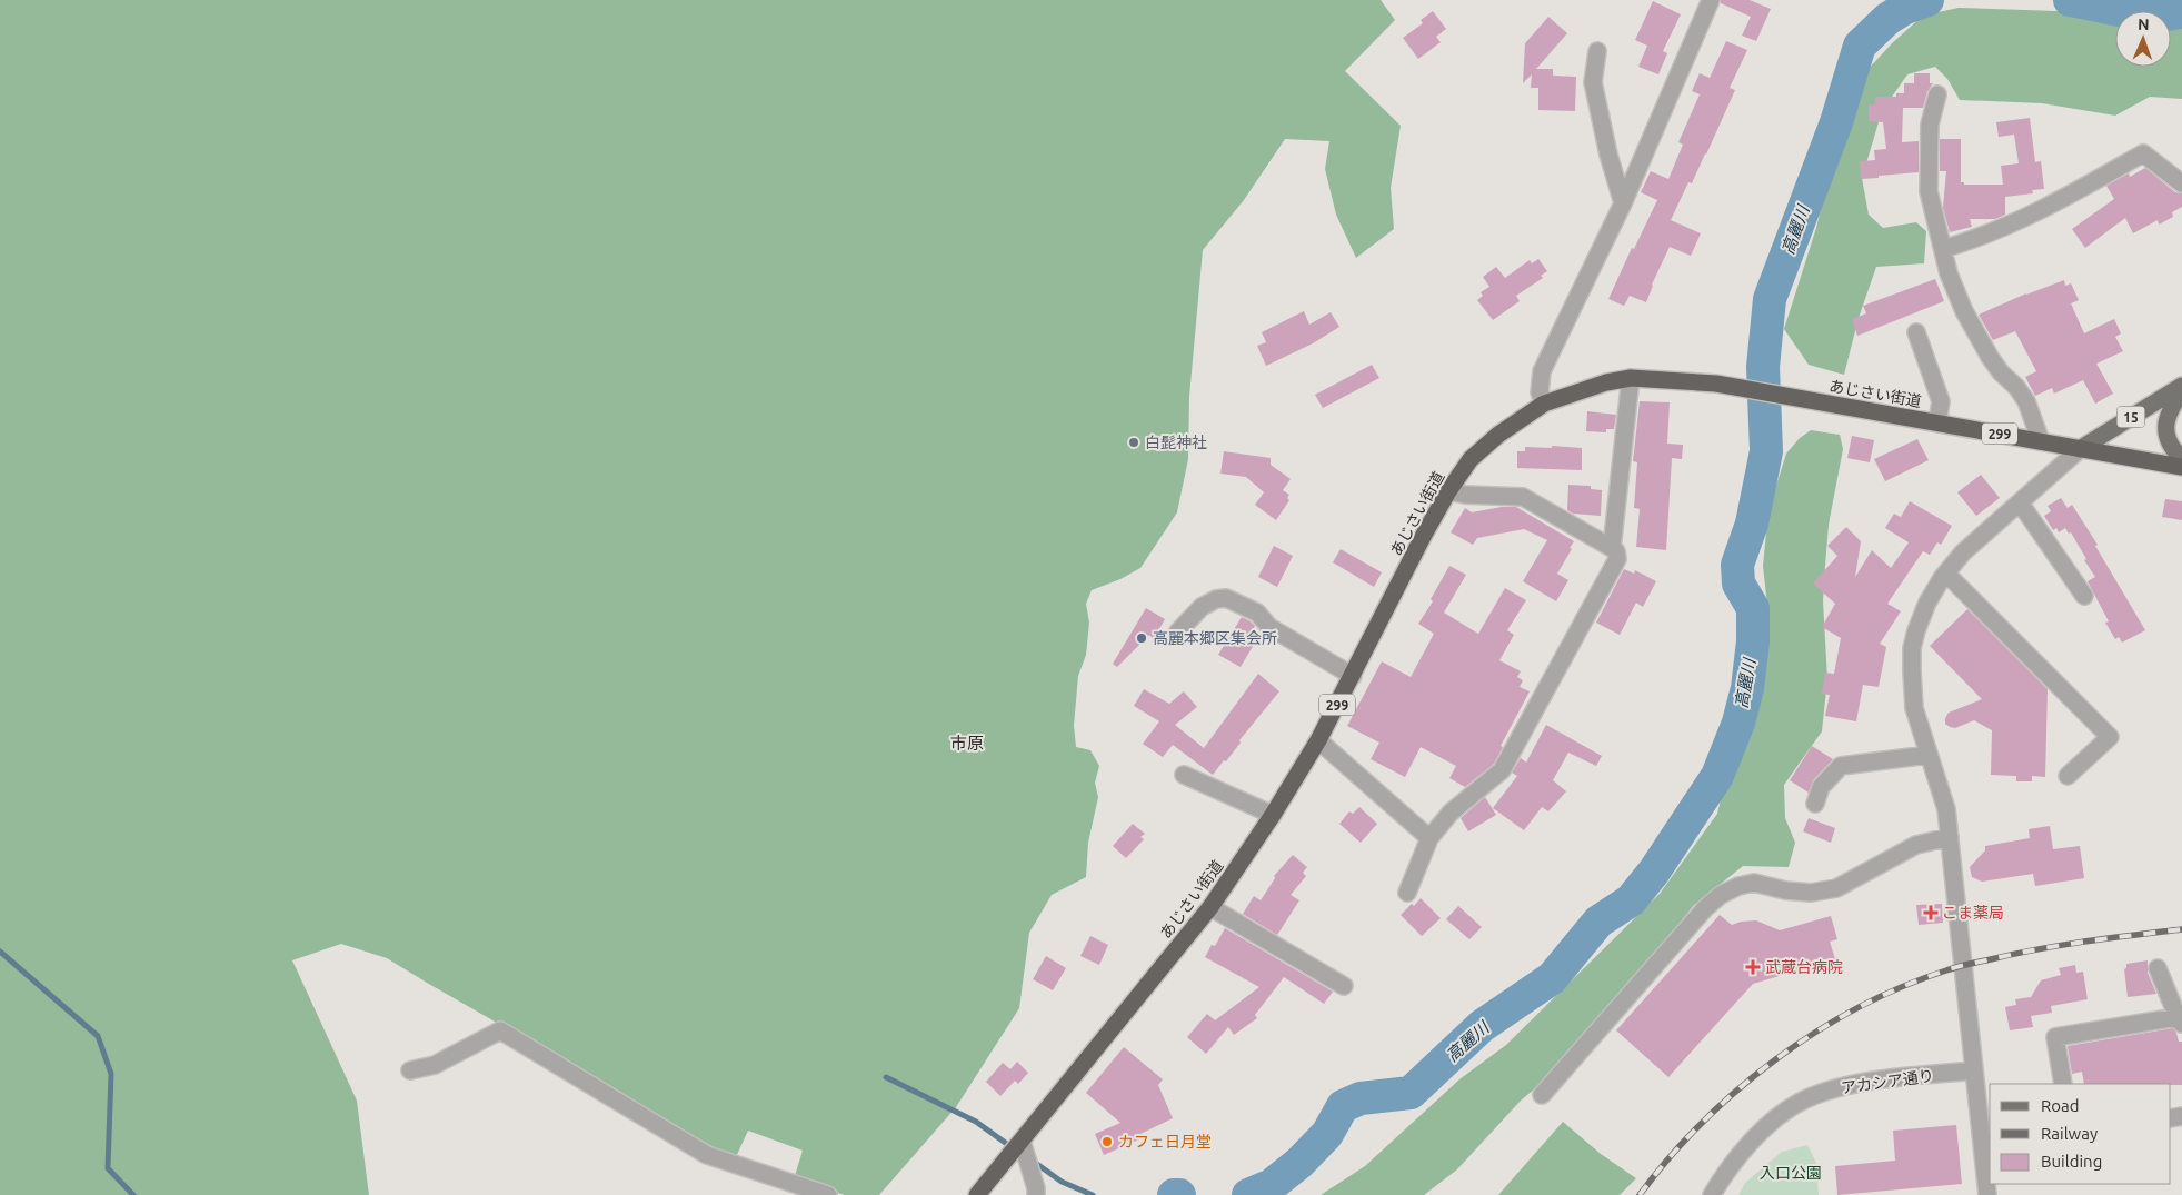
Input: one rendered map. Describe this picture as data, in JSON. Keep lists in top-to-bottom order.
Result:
{
  "streets": {
    "highway": ["あじさい街道", "299"],
    "main road": ["15"],
    "street": ["アカシア通り"]
  },
  "crossings": [
    ["あじさい街道", "15"]
  ],
  "districts": ["市原"],
  "water": ["高麗川"],
  "parks": ["入口公園"],
  "places": {
    "other": ["白髭神社", "高麗本郷区集会所", "カフェ日月堂"],
    "health": ["こま薬局", "武蔵台病院"]
  },
  "legend": ["Road", "Railway", "Building"],
  "north": "top"
}
